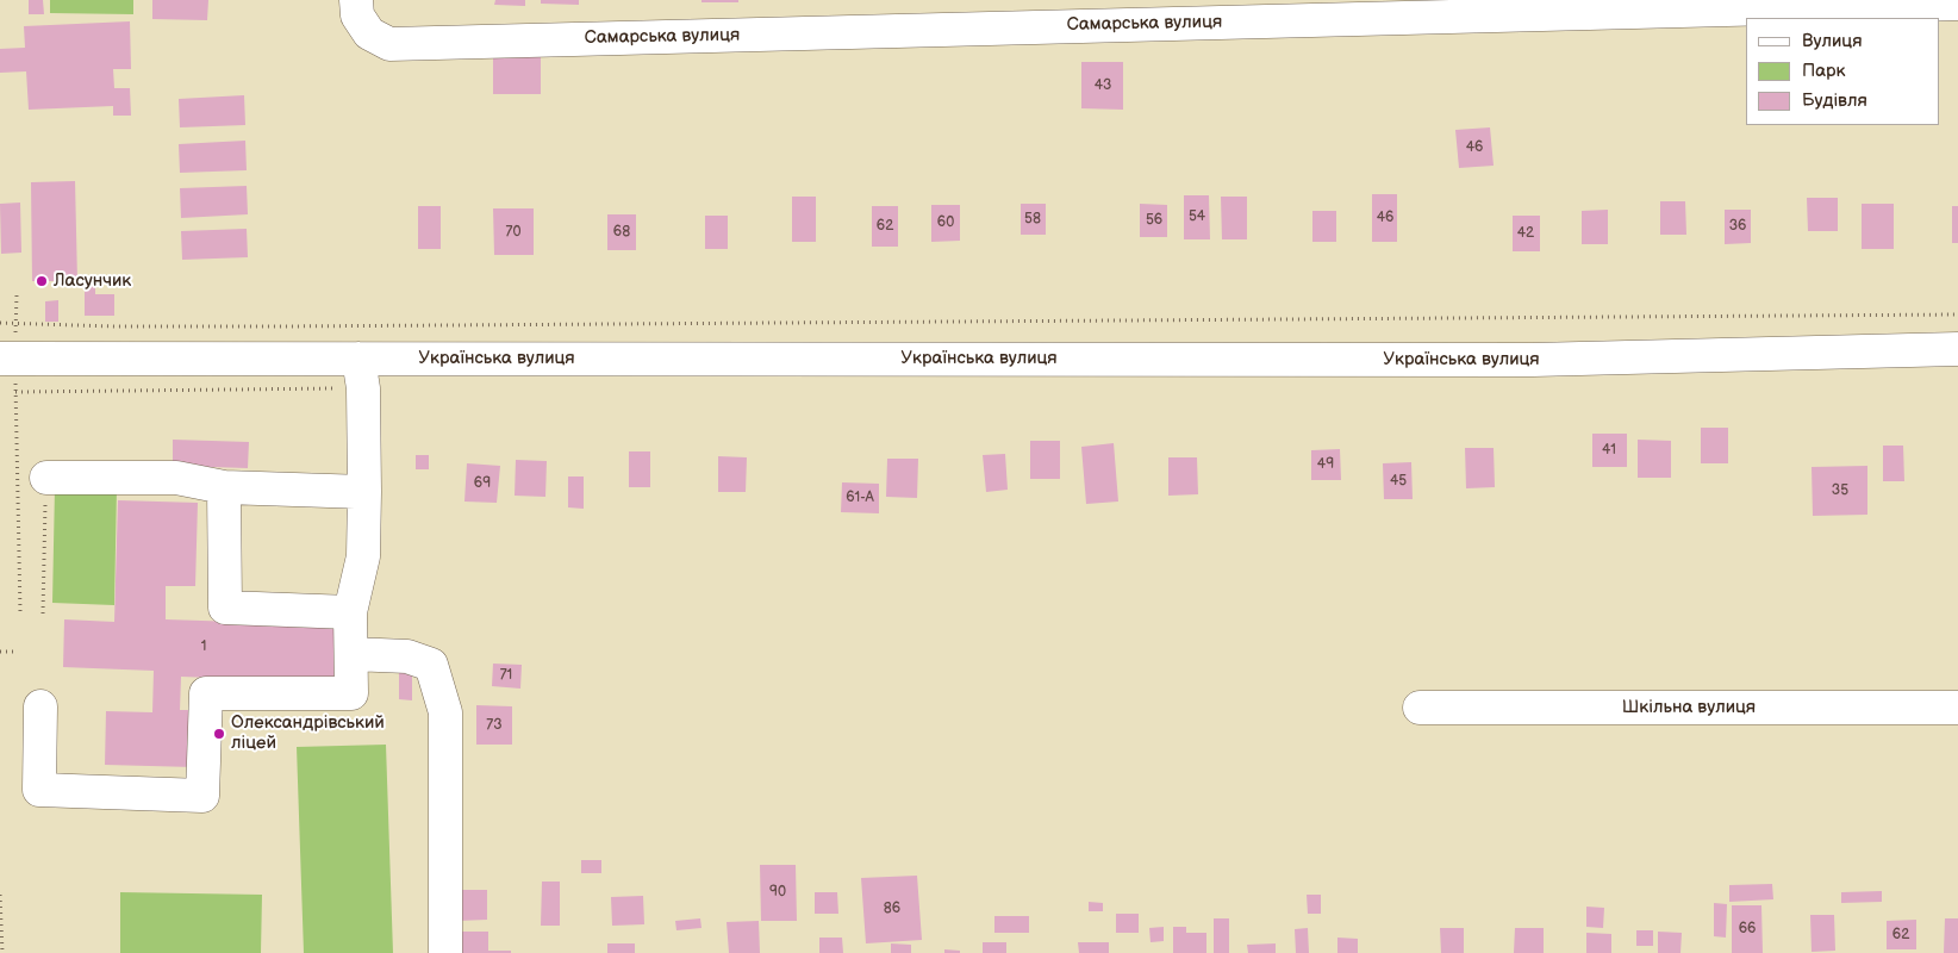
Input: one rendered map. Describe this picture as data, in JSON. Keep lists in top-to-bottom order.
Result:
{
  "streets": {
    "street": ["Самарська вулиця", "Українська вулиця", "Шкільна вулиця"]
  },
  "places": ["Ласунчик", "Олександрівський ліцей"],
  "house_numbers": [
    "43",
    "46",
    "54",
    "46",
    "58",
    "56",
    "60",
    "62",
    "36",
    "70",
    "68",
    "42",
    "41",
    "49",
    "45",
    "69",
    "35",
    "61-А",
    "1",
    "71",
    "73",
    "90",
    "86",
    "66",
    "62"
  ],
  "legend": ["Вулиця", "Парк", "Будівля"]
}
